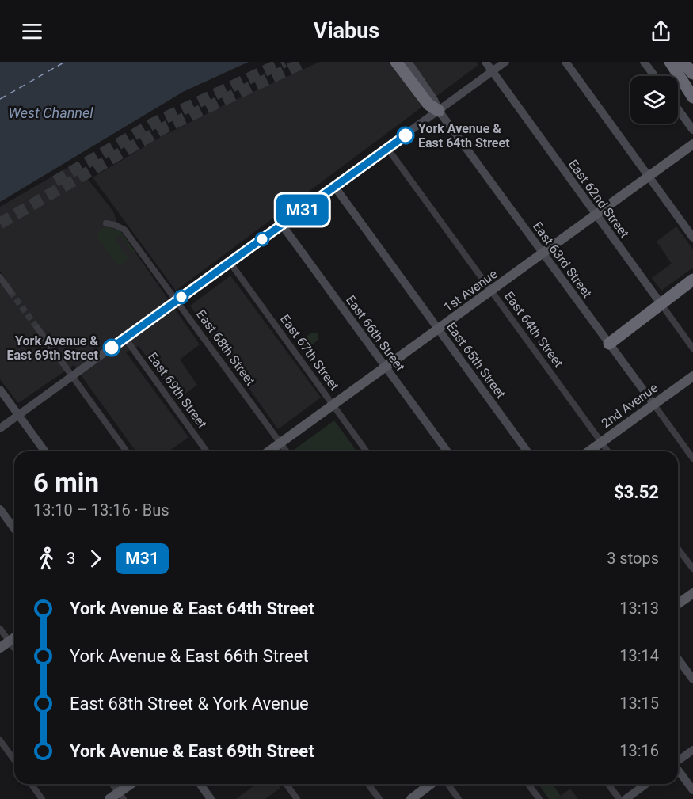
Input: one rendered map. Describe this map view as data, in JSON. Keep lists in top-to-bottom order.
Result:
{
  "streets": {
    "main road": ["1st Avenue", "2nd Avenue"],
    "street": [
      "East 62nd Street",
      "East 63rd Street",
      "East 64th Street",
      "East 66th Street",
      "East 68th Street",
      "East 67th Street",
      "East 65th Street",
      "East 69th Street"
    ]
  },
  "crossings": [
    ["East 62nd Street", "1st Avenue"],
    ["East 63rd Street", "1st Avenue"],
    ["East 63rd Street", "2nd Avenue"],
    ["1st Avenue", "East 64th Street"],
    ["1st Avenue", "East 66th Street"],
    ["1st Avenue", "East 68th Street"],
    ["1st Avenue", "East 67th Street"],
    ["1st Avenue", "East 65th Street"],
    ["East 64th Street", "2nd Avenue"]
  ],
  "water": ["West Channel"],
  "places": ["York Avenue & East 64th Street", "York Avenue & East 69th Street"],
  "lines": ["bus line M31"],
  "page": {
    "header": "Viabus",
    "on_map": "M31",
    "heading": ["6 min", "13:10 – 13:16 · Bus", "$3.52"],
    "legs": ["3", "M31", "3 stops"],
    "list": [
      {
        "name": "York Avenue & East 64th Street",
        "value": "13:13"
      },
      {
        "name": "York Avenue & East 66th Street",
        "value": "13:14"
      },
      {
        "name": "East 68th Street & York Avenue",
        "value": "13:15"
      },
      {
        "name": "York Avenue & East 69th Street",
        "value": "13:16"
      }
    ]
  }
}
